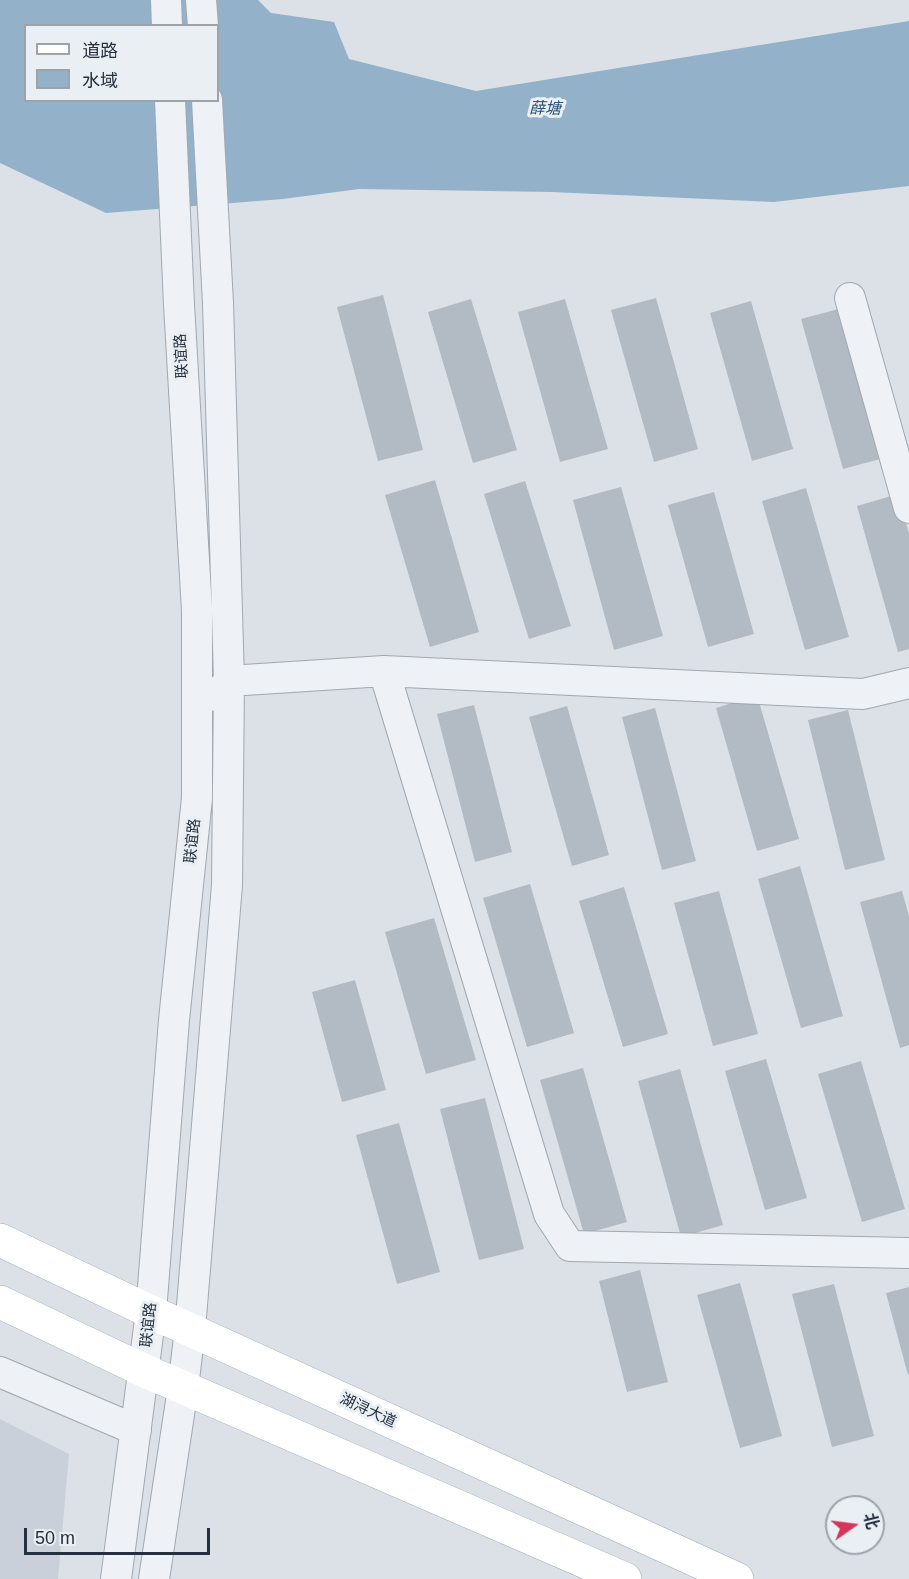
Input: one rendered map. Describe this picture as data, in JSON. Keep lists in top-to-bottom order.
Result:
{
  "streets": {
    "main road": ["湖浔大道"],
    "street": ["联谊路"]
  },
  "crossings": [
    ["联谊路", "湖浔大道"]
  ],
  "water": ["薛塘"],
  "legend": ["道路", "水域"],
  "scale_bar": "50 m",
  "north": "right"
}
